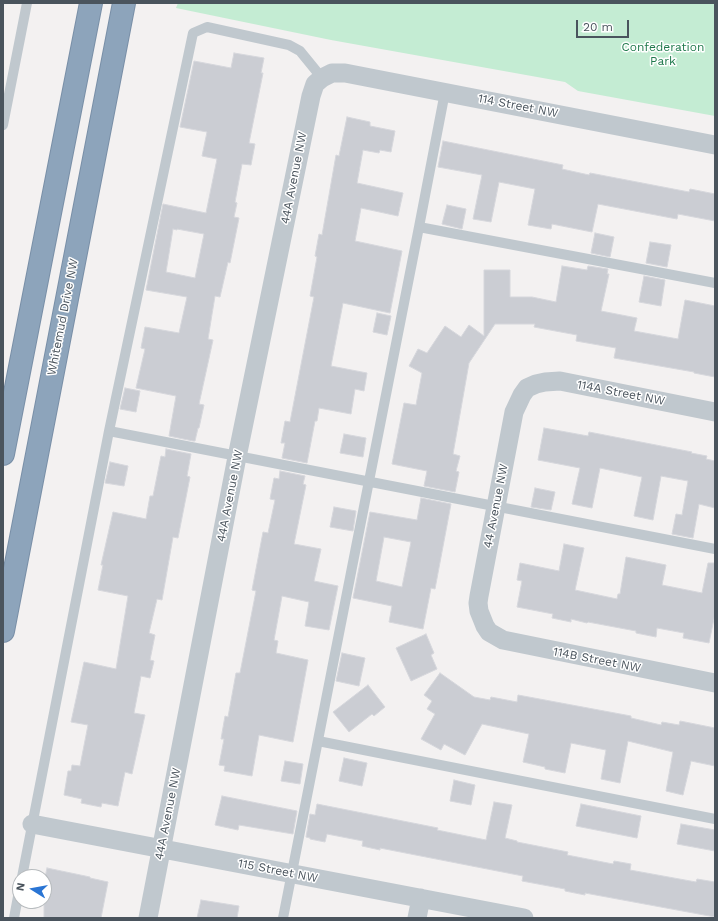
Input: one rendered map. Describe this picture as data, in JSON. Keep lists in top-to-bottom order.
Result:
{
  "streets": {
    "highway": ["Whitemud Drive NW"],
    "street": [
      "114 Street NW",
      "44A Avenue NW",
      "114A Street NW",
      "44 Avenue NW",
      "114B Street NW",
      "115 Street NW"
    ]
  },
  "crossings": [
    ["114 Street NW", "44A Avenue NW"],
    ["44A Avenue NW", "115 Street NW"],
    ["114A Street NW", "44 Avenue NW"],
    ["44 Avenue NW", "114B Street NW"]
  ],
  "parks": ["Confederation Park"],
  "scale_bar": "20 m",
  "north": "left"
}
